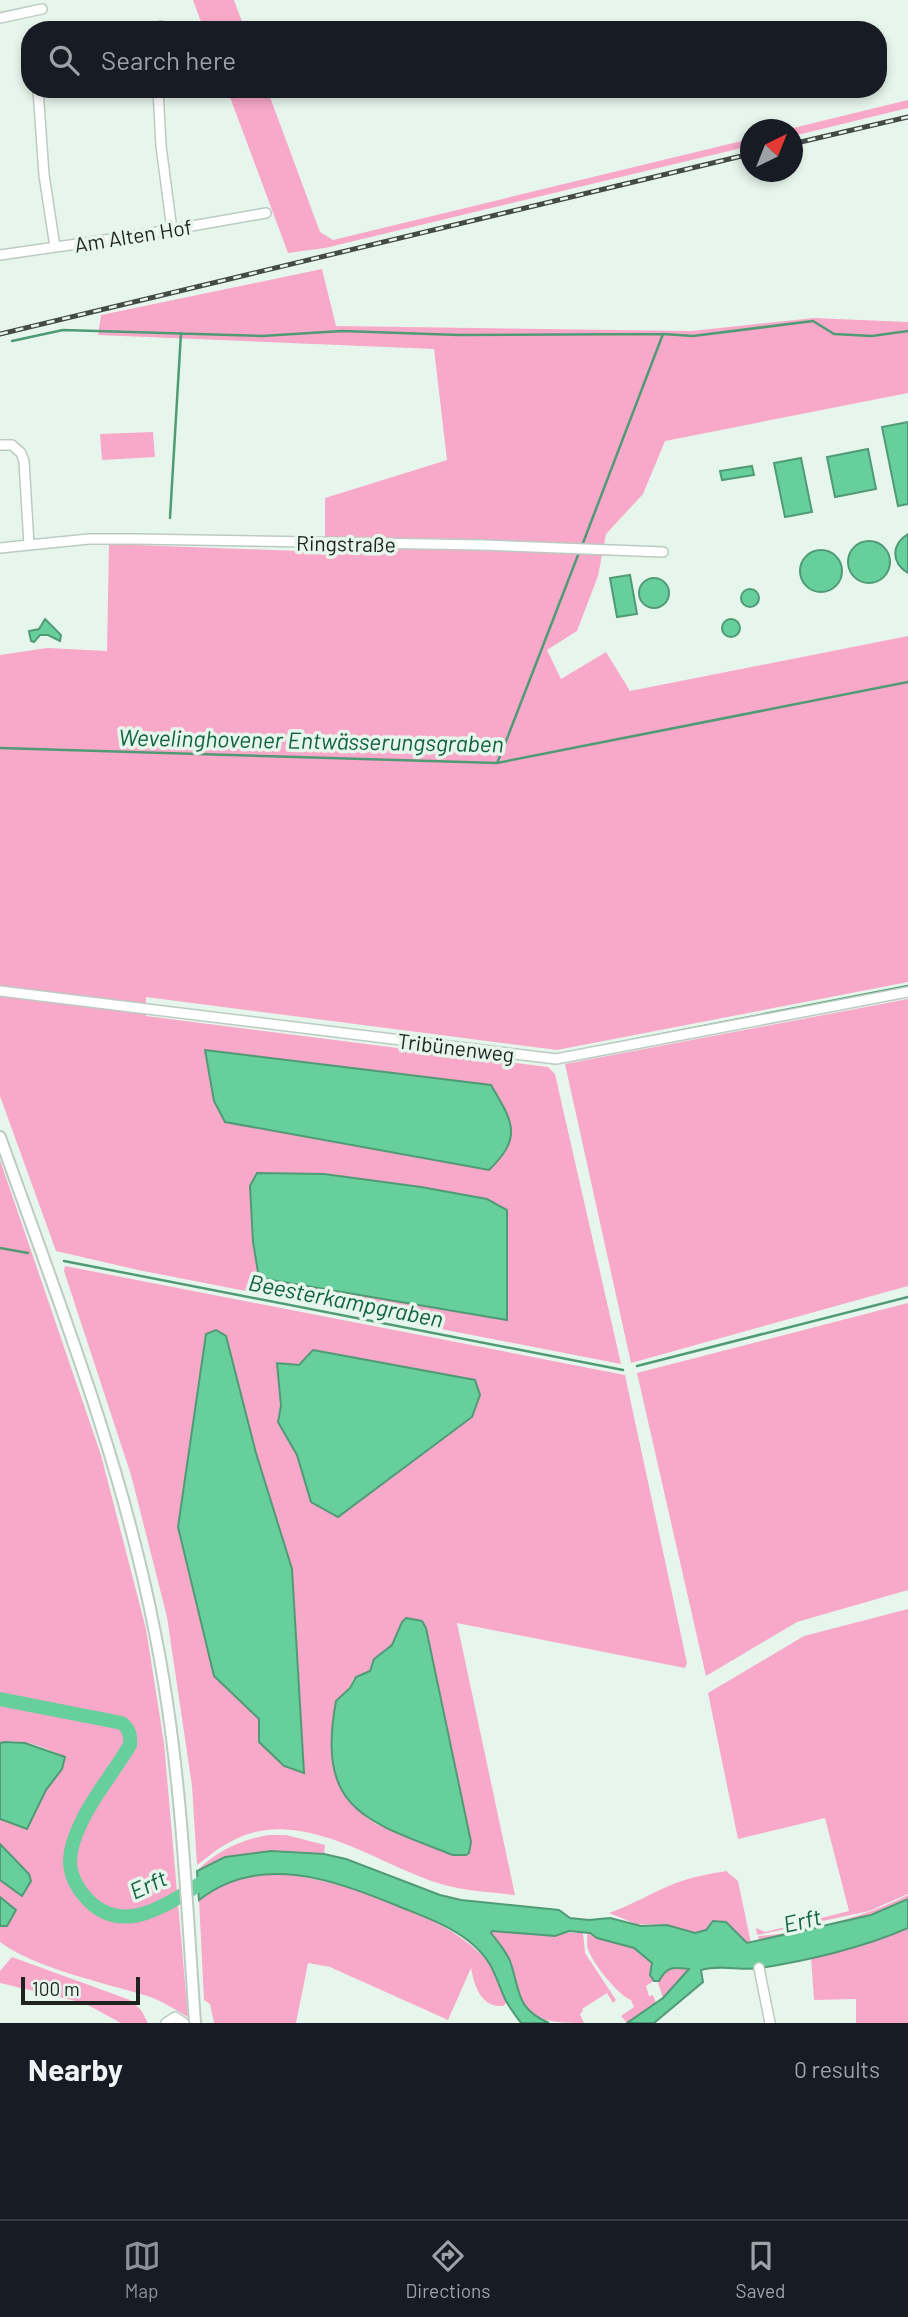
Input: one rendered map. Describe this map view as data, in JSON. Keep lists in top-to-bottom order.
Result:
{
  "streets": {
    "street": ["Am Alten Hof", "Ringstraße", "Tribünenweg"]
  },
  "water": ["Wevelinghovener Entwässerungsgraben", "Beesterkampgraben", "Erft"],
  "scale_bar": "100 m",
  "north": "top right",
  "page": {
    "search": "Search here",
    "scale": "100 m",
    "heading": ["Nearby", "0 results"],
    "nav": ["Map", "Directions", "Saved"]
  }
}
